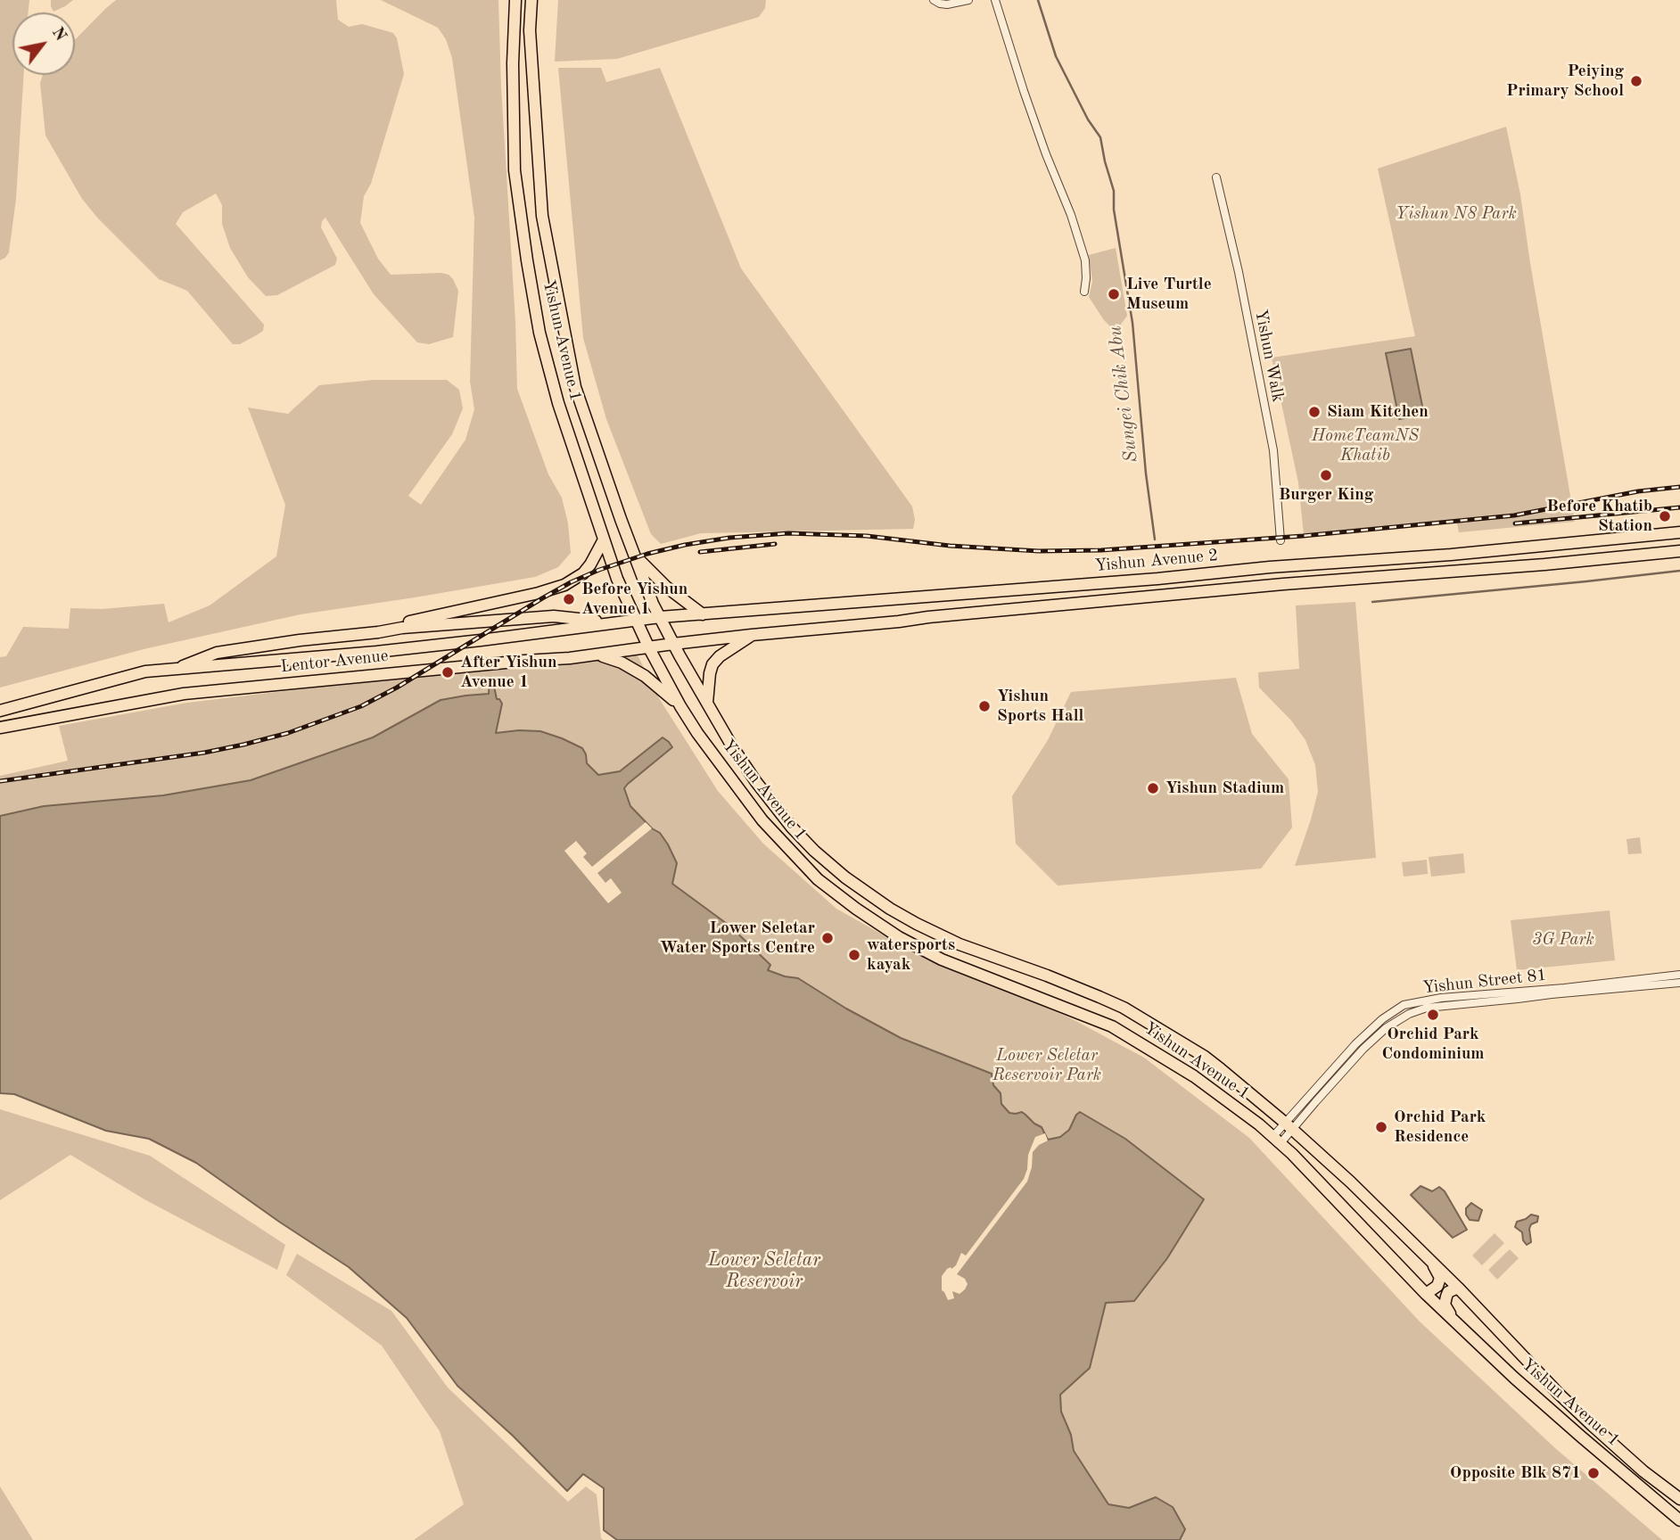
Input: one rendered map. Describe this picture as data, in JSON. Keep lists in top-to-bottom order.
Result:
{
  "streets": {
    "main road": ["Yishun Avenue 1", "Yishun Avenue 2", "Lentor Avenue"],
    "street": ["Yishun Walk", "Yishun Street 81"]
  },
  "crossings": [
    ["Yishun Avenue 1", "Yishun Avenue 2"],
    ["Yishun Avenue 1", "Lentor Avenue"],
    ["Yishun Avenue 1", "Yishun Street 81"],
    ["Yishun Avenue 2", "Lentor Avenue"]
  ],
  "water": ["Sungei Chik Abu", "Lower Seletar Reservoir"],
  "parks": [
    "Yishun N8 Park",
    "HomeTeamNS Khatib",
    "3G Park",
    "Lower Seletar Reservoir Park"
  ],
  "places": [
    "Peiying Primary School",
    "Live Turtle Museum",
    "Siam Kitchen",
    "Burger King",
    "Before Khatib Station",
    "Before Yishun Avenue 1",
    "After Yishun Avenue 1",
    "Yishun Sports Hall",
    "Yishun Stadium",
    "Lower Seletar Water Sports Centre",
    "watersports kayak",
    "Orchid Park Condominium",
    "Orchid Park Residence",
    "Opposite Blk 871"
  ],
  "north": "top right"
}
